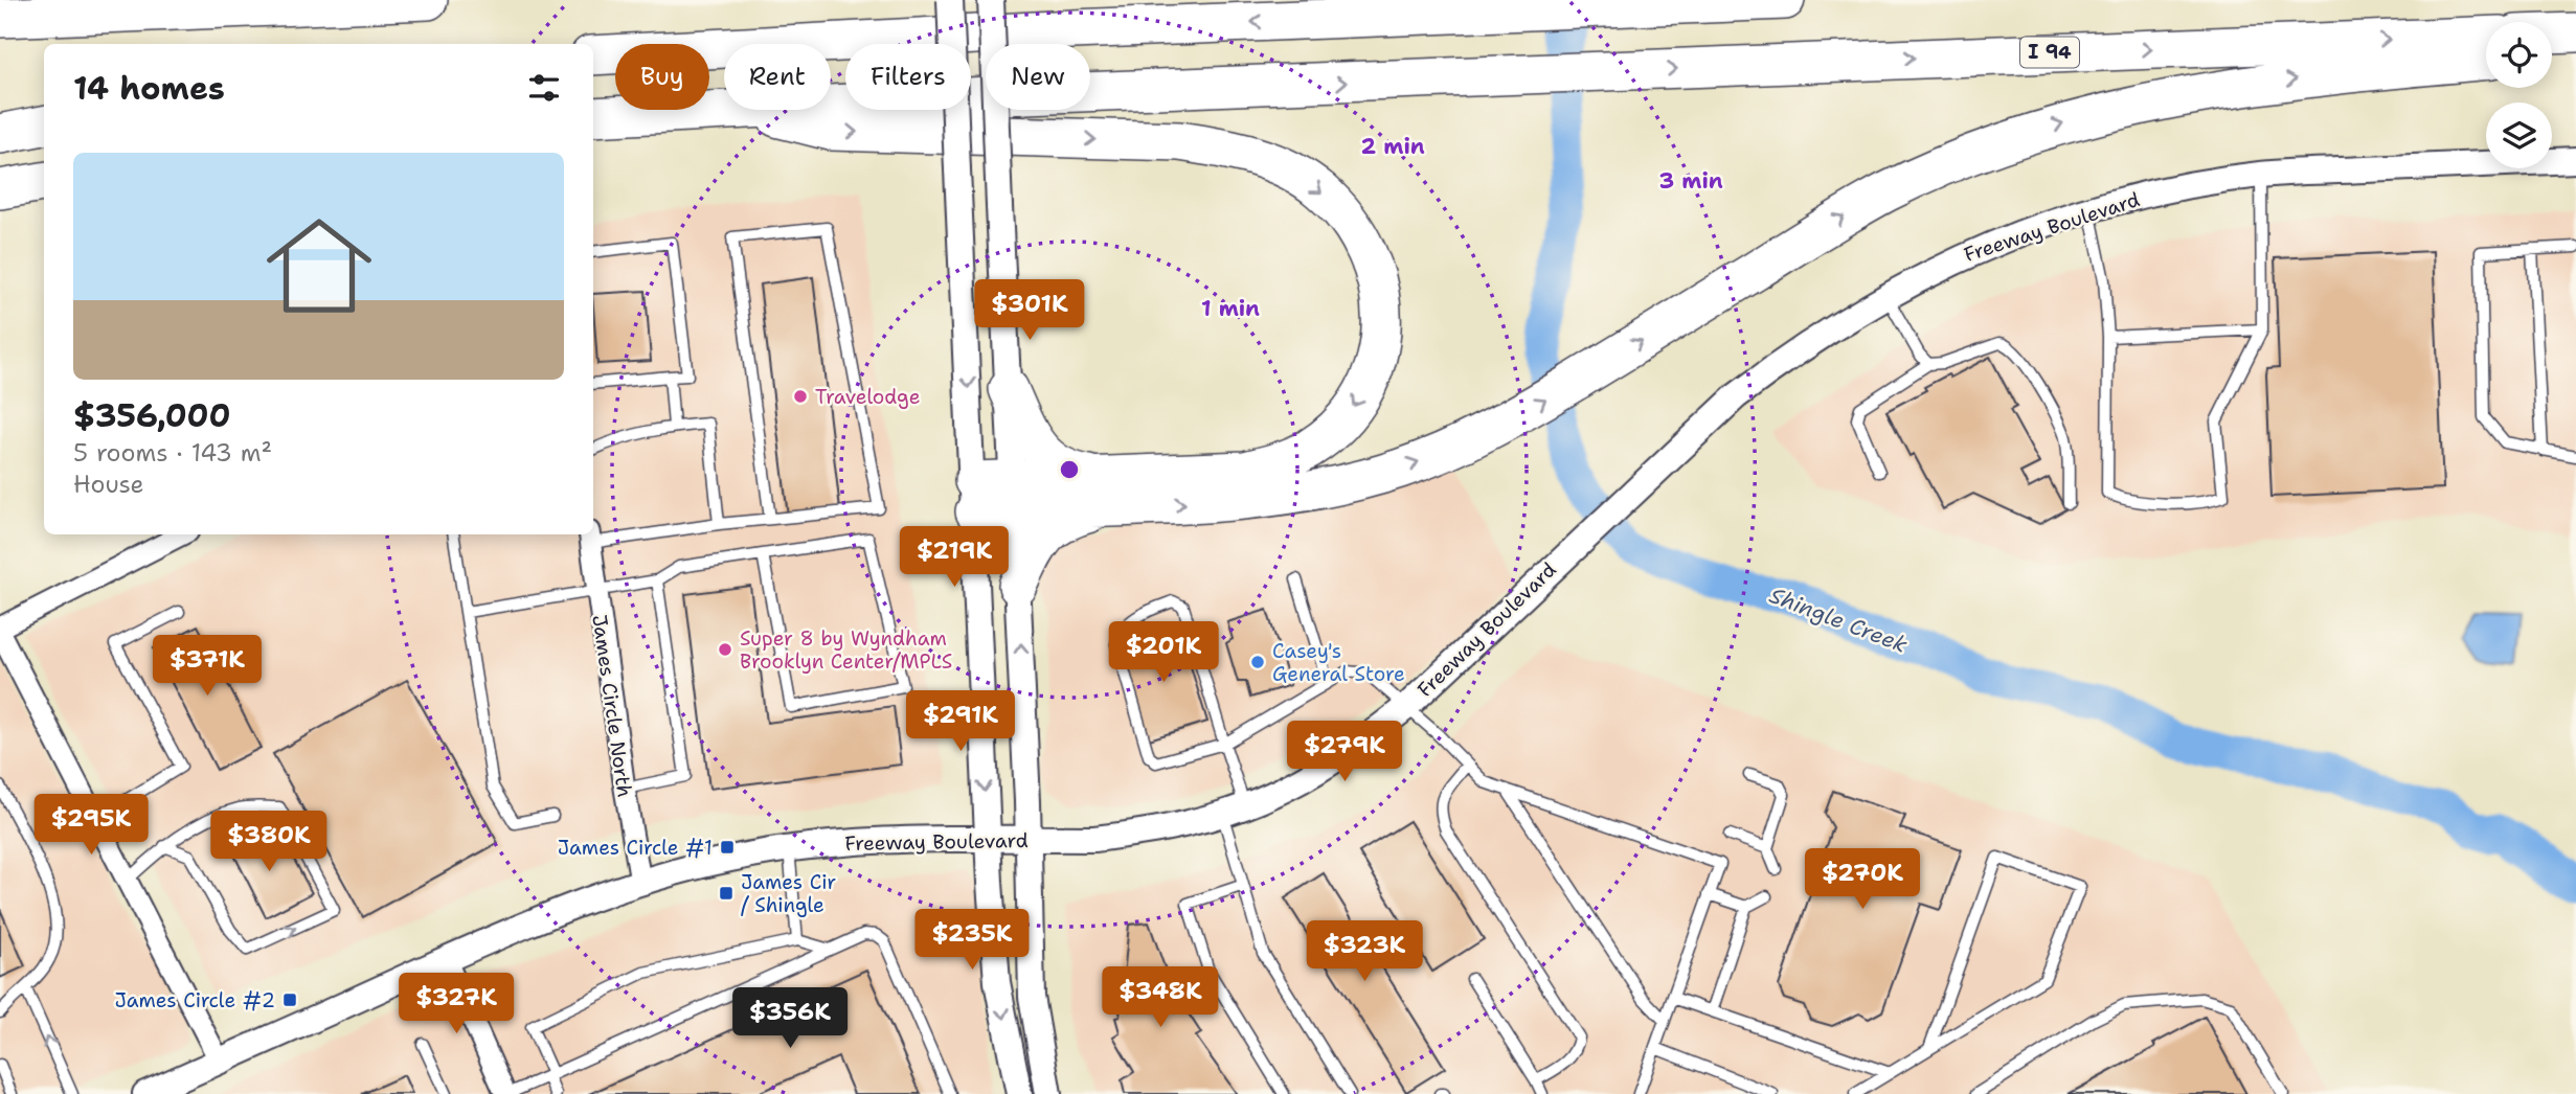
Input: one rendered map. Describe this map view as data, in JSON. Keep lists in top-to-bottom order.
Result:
{
  "streets": {
    "highway": ["I 94"],
    "street": ["Freeway Boulevard", "James Circle North"]
  },
  "crossings": [
    ["Freeway Boulevard", "James Circle North"]
  ],
  "water": ["Shingle Creek"],
  "places": {
    "other": ["Travelodge", "Super 8 by Wyndham Brooklyn Center/MPLS", "Casey's General Store"],
    "transit": ["James Circle #1", "James Cir / Shingle", "James Circle #2"]
  },
  "page": {
    "chip": [
      "Buy",
      "Rent",
      "Filters",
      "New"
    ],
    "heading": "14 homes",
    "list": [
      {
        "name": "$356,000",
        "note": "5 rooms · 143 m² · House"
      }
    ],
    "price": [
      "$301K",
      "$219K",
      "$201K",
      "$371K",
      "$291K",
      "$279K",
      "$295K",
      "$380K",
      "$270K",
      "$235K",
      "$323K",
      "$348K",
      "$327K",
      "$356K"
    ]
  },
  "rings": ["2 min", "3 min", "1 min"]
}
